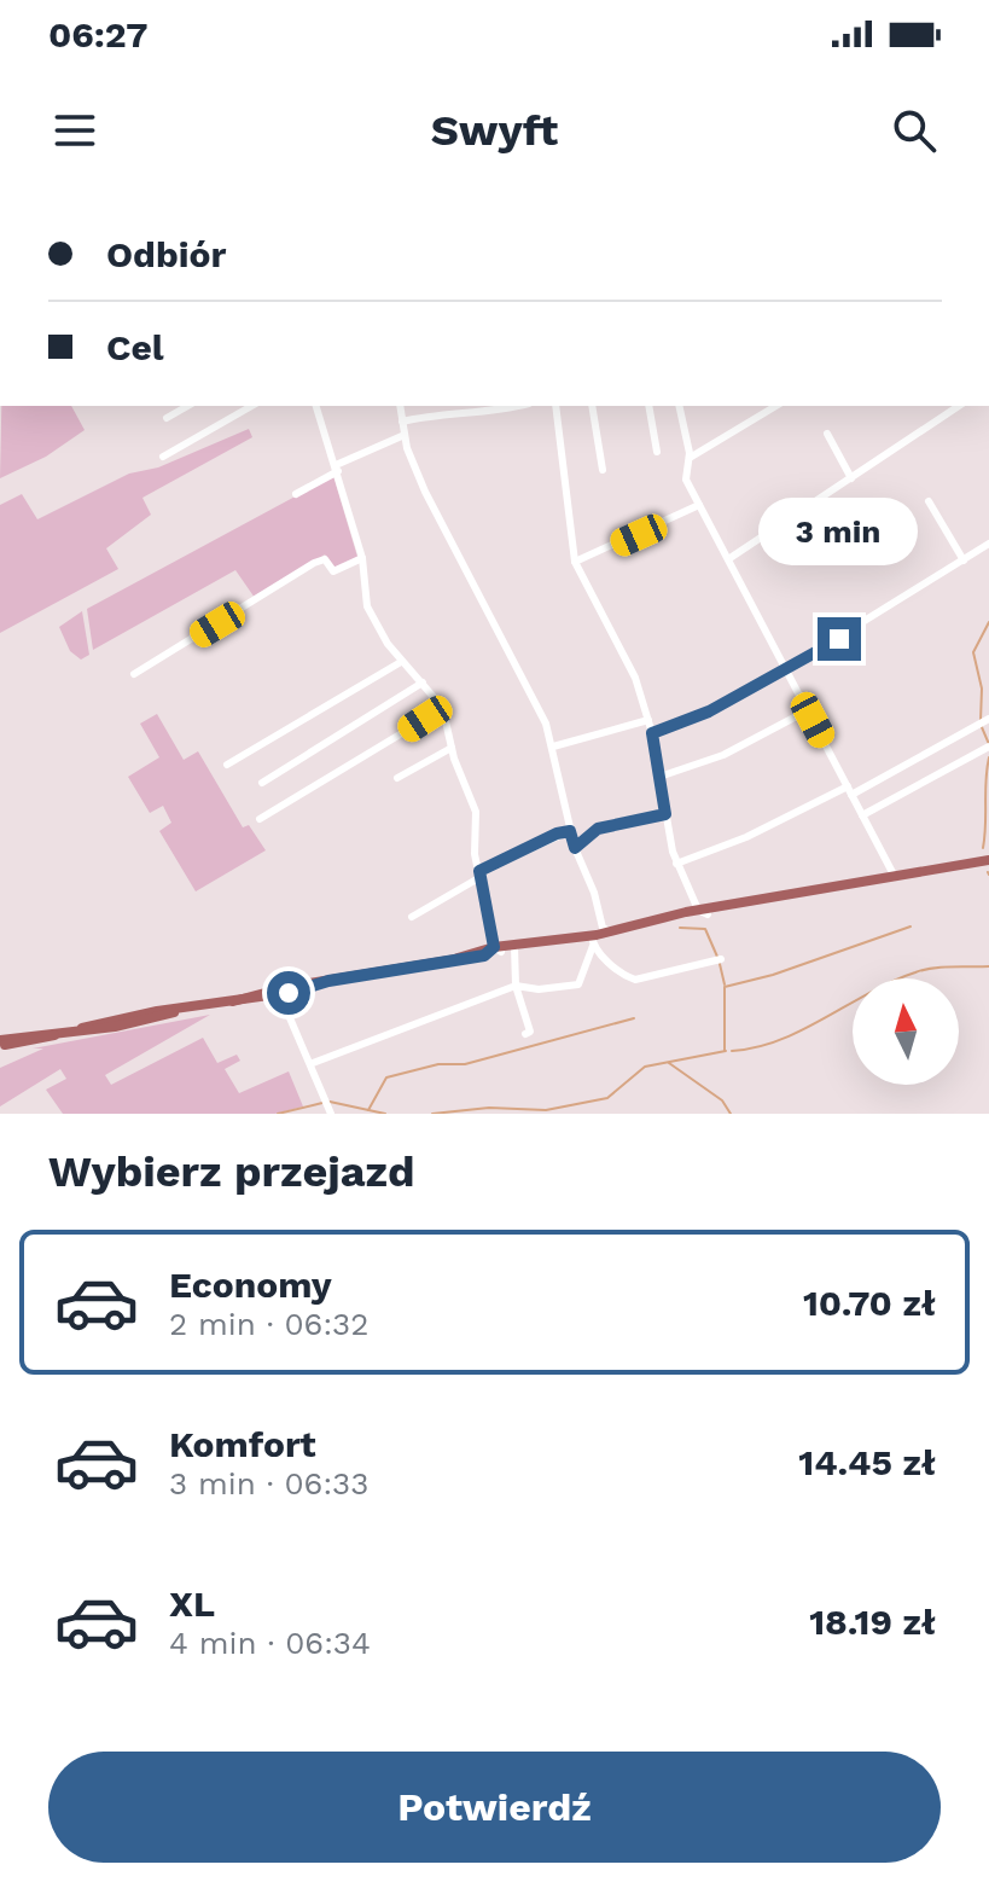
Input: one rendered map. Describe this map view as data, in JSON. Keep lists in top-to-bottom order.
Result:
{
  "north": "top",
  "page": {
    "status": "06:27",
    "header": "Swyft",
    "banner": ["Odbiór", "Cel"],
    "bubble": "3 min",
    "heading": "Wybierz przejazd",
    "list": [
      {
        "name": "Economy",
        "note": "2 min · 06:32",
        "value": "10.70 zł"
      },
      {
        "name": "Komfort",
        "note": "3 min · 06:33",
        "value": "14.45 zł"
      },
      {
        "name": "XL",
        "note": "4 min · 06:34",
        "value": "18.19 zł"
      }
    ],
    "buttons": "Potwierdź"
  }
}
